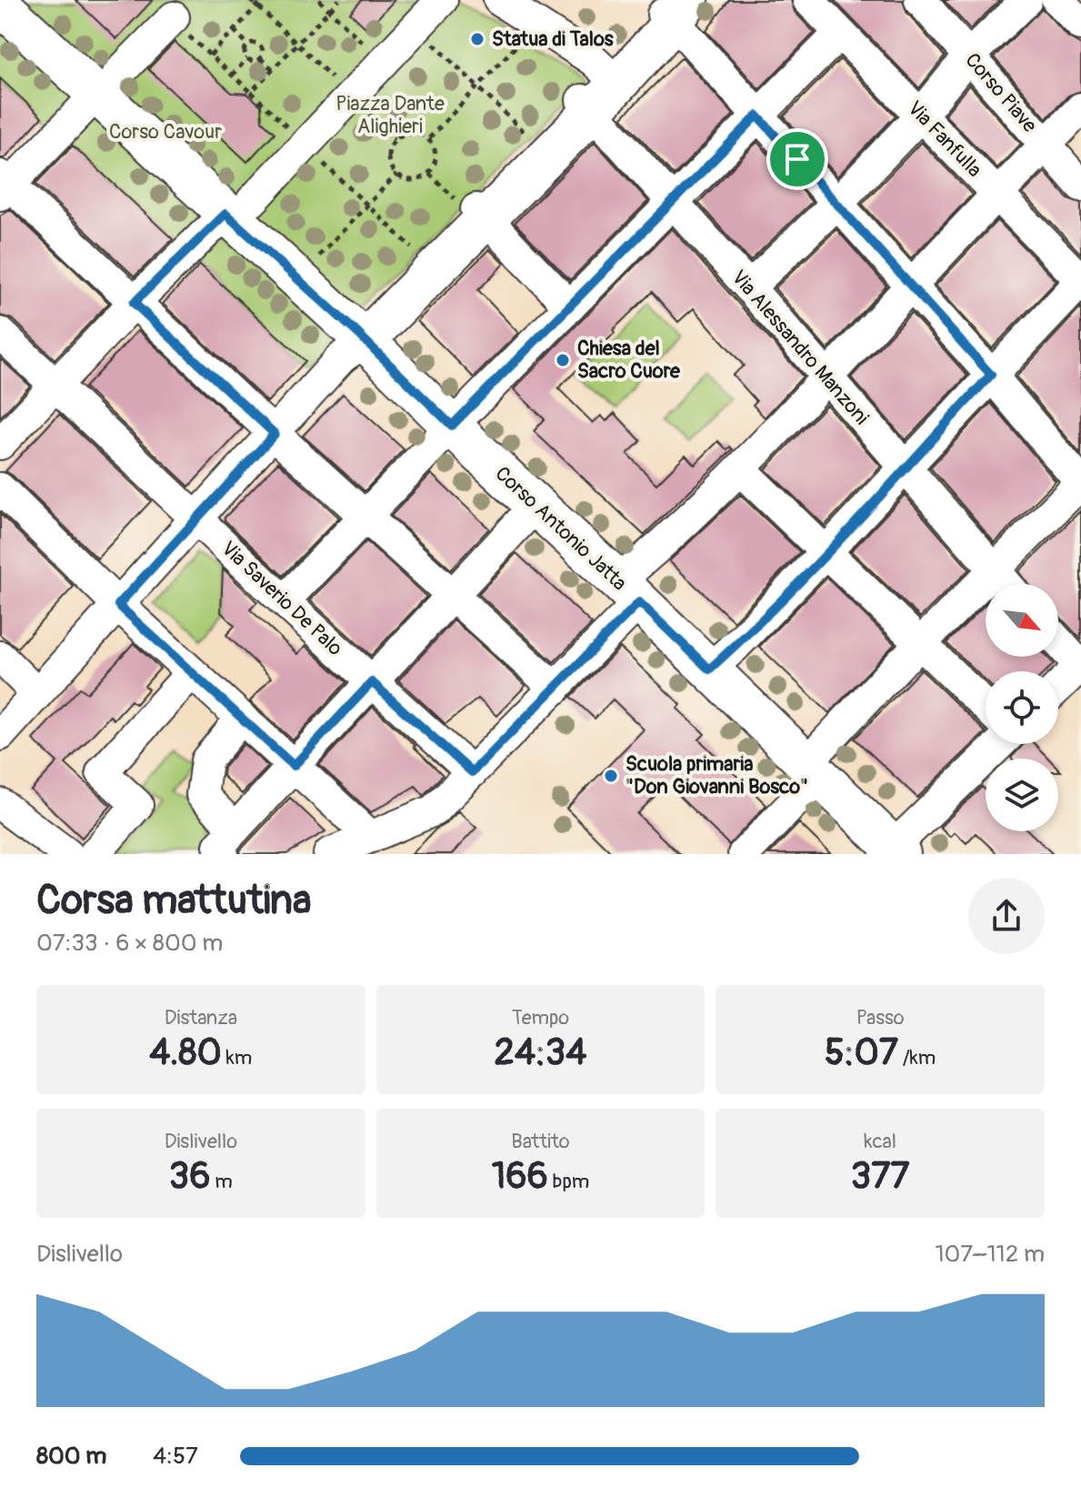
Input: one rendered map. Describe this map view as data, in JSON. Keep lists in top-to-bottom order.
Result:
{
  "streets": {
    "main road": ["Corso Antonio Jatta"],
    "street": [
      "Corso Piave",
      "Via Fanfulla",
      "Via Alessandro Manzoni",
      "Via Saverio De Palo"
    ]
  },
  "parks": ["Piazza Dante Alighieri", "Corso Cavour"],
  "places": ["Statua di Talos", "Chiesa del Sacro Cuore", "Scuola primaria \"Don Giovanni Bosco\""],
  "north": "bottom right",
  "page": {
    "heading": ["Corsa mattutina", "07:33 · 6 × 800 m"],
    "stats": [
      ["Distanza", "4.80 km"],
      ["Tempo", "24:34"],
      ["Passo", "5:07 /km"],
      ["Dislivello", "36 m"],
      ["Battito", "166 bpm"],
      ["kcal", "377"]
    ],
    "chart": ["Dislivello", "107–112 m"],
    "list": [
      {
        "name": "800 m",
        "note": "4:57"
      }
    ]
  }
}
